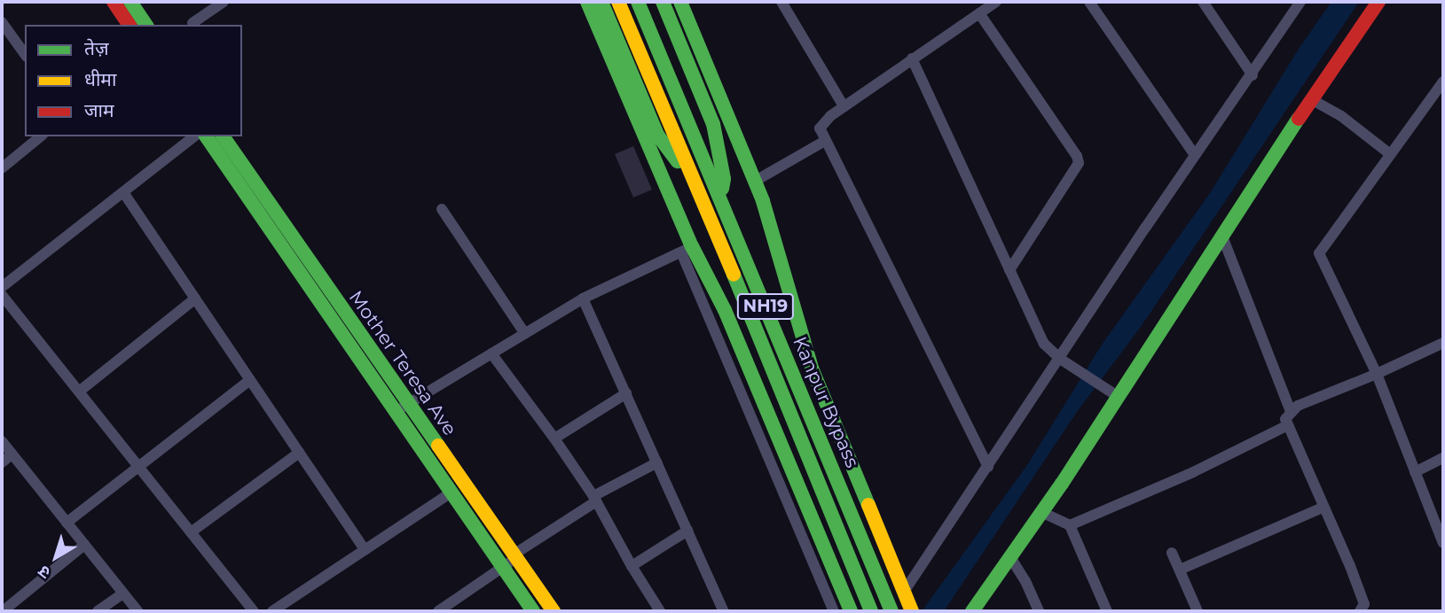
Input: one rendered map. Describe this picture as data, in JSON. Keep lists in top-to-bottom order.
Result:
{
  "streets": {
    "main road": ["NH19", "Mother Teresa Ave", "Kanpur Bypass"]
  },
  "legend": ["तेज़", "धीमा", "जाम"],
  "north": "bottom left"
}
